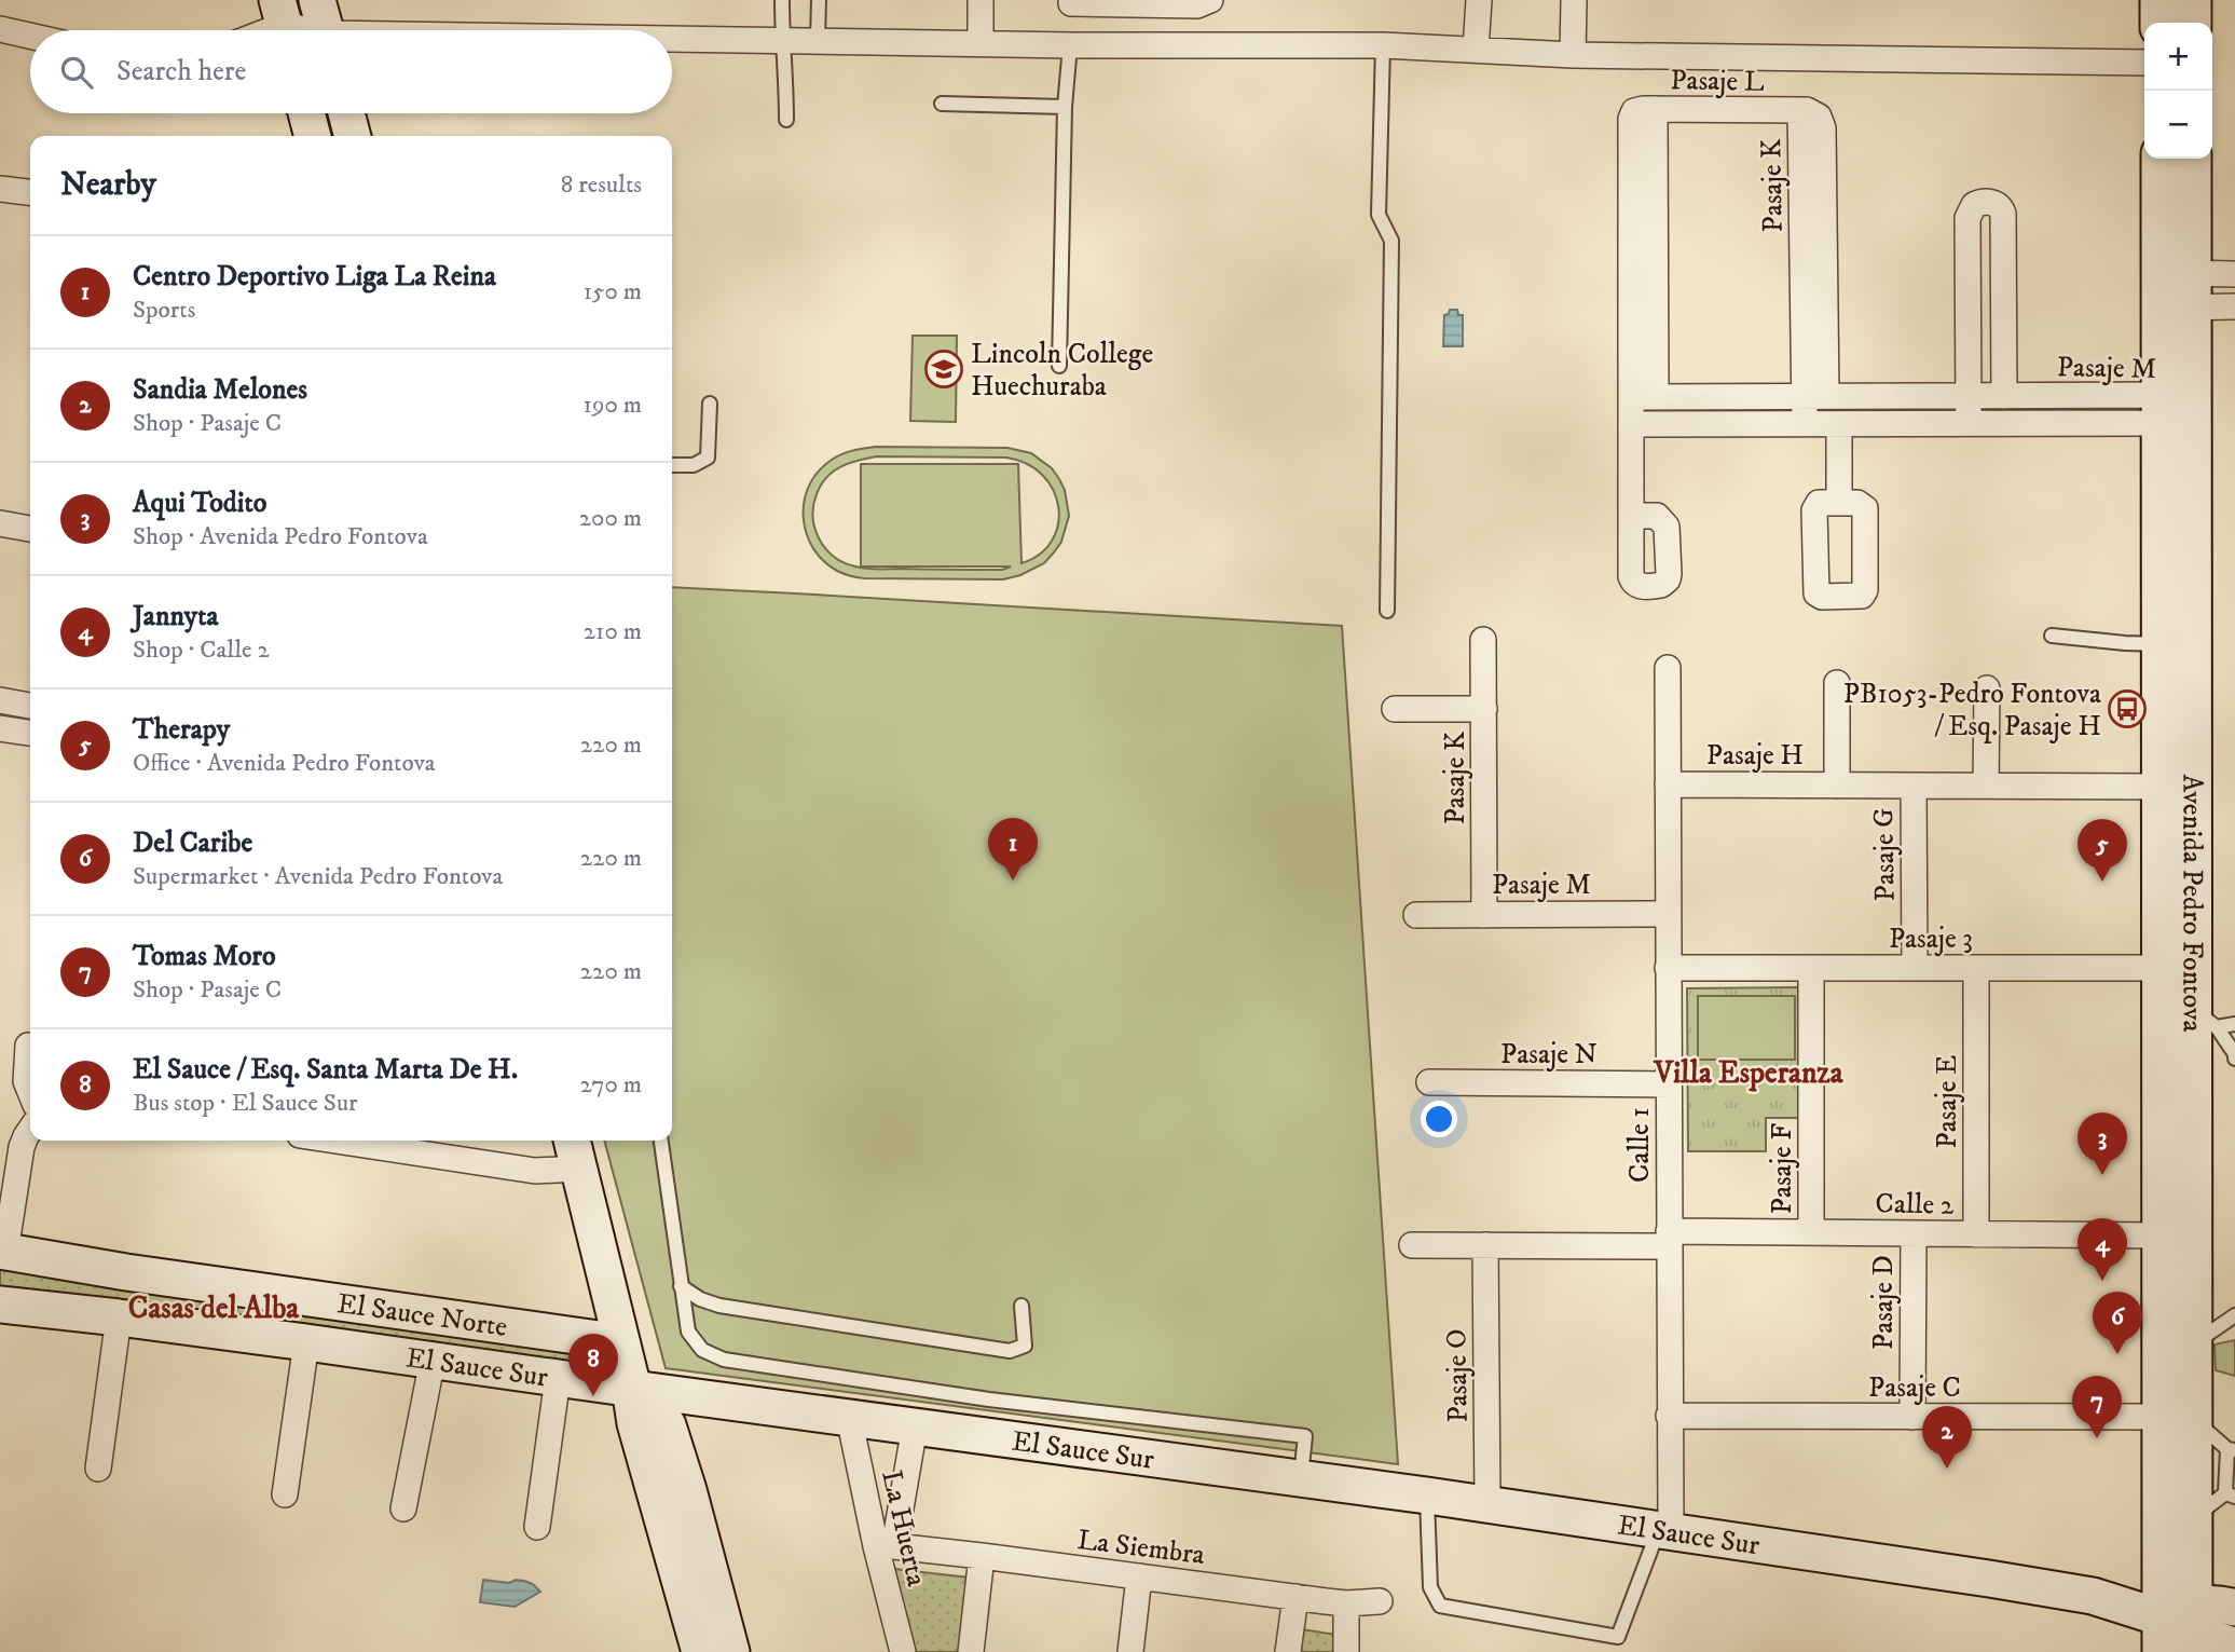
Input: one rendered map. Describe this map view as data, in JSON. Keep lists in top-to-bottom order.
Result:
{
  "streets": {
    "street": [
      "Pasaje L",
      "Pasaje K",
      "Pasaje M",
      "Pasaje H",
      "Pasaje G",
      "Avenida Pedro Fontova",
      "Pasaje 3",
      "Pasaje N",
      "Pasaje E",
      "Calle 1",
      "Pasaje F",
      "Calle 2",
      "Pasaje D",
      "El Sauce Norte",
      "El Sauce Sur",
      "Pasaje O",
      "Pasaje C",
      "La Huerta",
      "La Siembra"
    ]
  },
  "crossings": [
    ["Pasaje L", "Pasaje K"],
    ["Pasaje L", "Pasaje M"],
    ["Pasaje K", "Pasaje M"],
    ["Pasaje M", "Avenida Pedro Fontova"],
    ["Pasaje M", "Calle 1"],
    ["Pasaje H", "Pasaje G"],
    ["Pasaje H", "Avenida Pedro Fontova"],
    ["Pasaje H", "Calle 1"],
    ["Pasaje G", "Pasaje 3"],
    ["Avenida Pedro Fontova", "Pasaje 3"],
    ["Avenida Pedro Fontova", "Calle 2"],
    ["Avenida Pedro Fontova", "El Sauce Sur"],
    ["Avenida Pedro Fontova", "Pasaje C"],
    ["Pasaje 3", "Pasaje E"],
    ["Pasaje 3", "Calle 1"],
    ["Pasaje 3", "Pasaje F"],
    ["Pasaje N", "Calle 1"],
    ["Pasaje E", "Calle 2"],
    ["Calle 1", "Calle 2"],
    ["Calle 1", "El Sauce Sur"],
    ["Calle 1", "Pasaje C"],
    ["Pasaje F", "Calle 2"],
    ["Calle 2", "Pasaje D"],
    ["Pasaje D", "Pasaje C"],
    ["El Sauce Sur", "Pasaje O"],
    ["El Sauce Sur", "La Huerta"],
    ["La Huerta", "La Siembra"]
  ],
  "districts": ["Villa Esperanza", "Casas del Alba"],
  "places": {
    "school or university": ["Lincoln College Huechuraba"],
    "bus stop": ["PB1053-Pedro Fontova / Esq. Pasaje H"]
  },
  "page": {
    "map_buttons": ["+", "−"],
    "search": "Search here",
    "heading": ["Nearby", "8 results"],
    "list": [
      {
        "mark": "1",
        "name": "Centro Deportivo Liga La Reina",
        "note": "Sports",
        "value": "150 m"
      },
      {
        "mark": "2",
        "name": "Sandia Melones",
        "note": "Shop · Pasaje C",
        "value": "190 m"
      },
      {
        "mark": "3",
        "name": "Aqui Todito",
        "note": "Shop · Avenida Pedro Fontova",
        "value": "200 m"
      },
      {
        "mark": "4",
        "name": "Jannyta",
        "note": "Shop · Calle 2",
        "value": "210 m"
      },
      {
        "mark": "5",
        "name": "Therapy",
        "note": "Office · Avenida Pedro Fontova",
        "value": "220 m"
      },
      {
        "mark": "6",
        "name": "Del Caribe",
        "note": "Supermarket · Avenida Pedro Fontova",
        "value": "220 m"
      },
      {
        "mark": "7",
        "name": "Tomas Moro",
        "note": "Shop · Pasaje C",
        "value": "220 m"
      },
      {
        "mark": "8",
        "name": "El Sauce / Esq. Santa Marta De H.",
        "note": "Bus stop · El Sauce Sur",
        "value": "270 m"
      }
    ],
    "pins": [
      "1",
      "5",
      "3",
      "4",
      "6",
      "8",
      "7",
      "2"
    ]
  }
}
